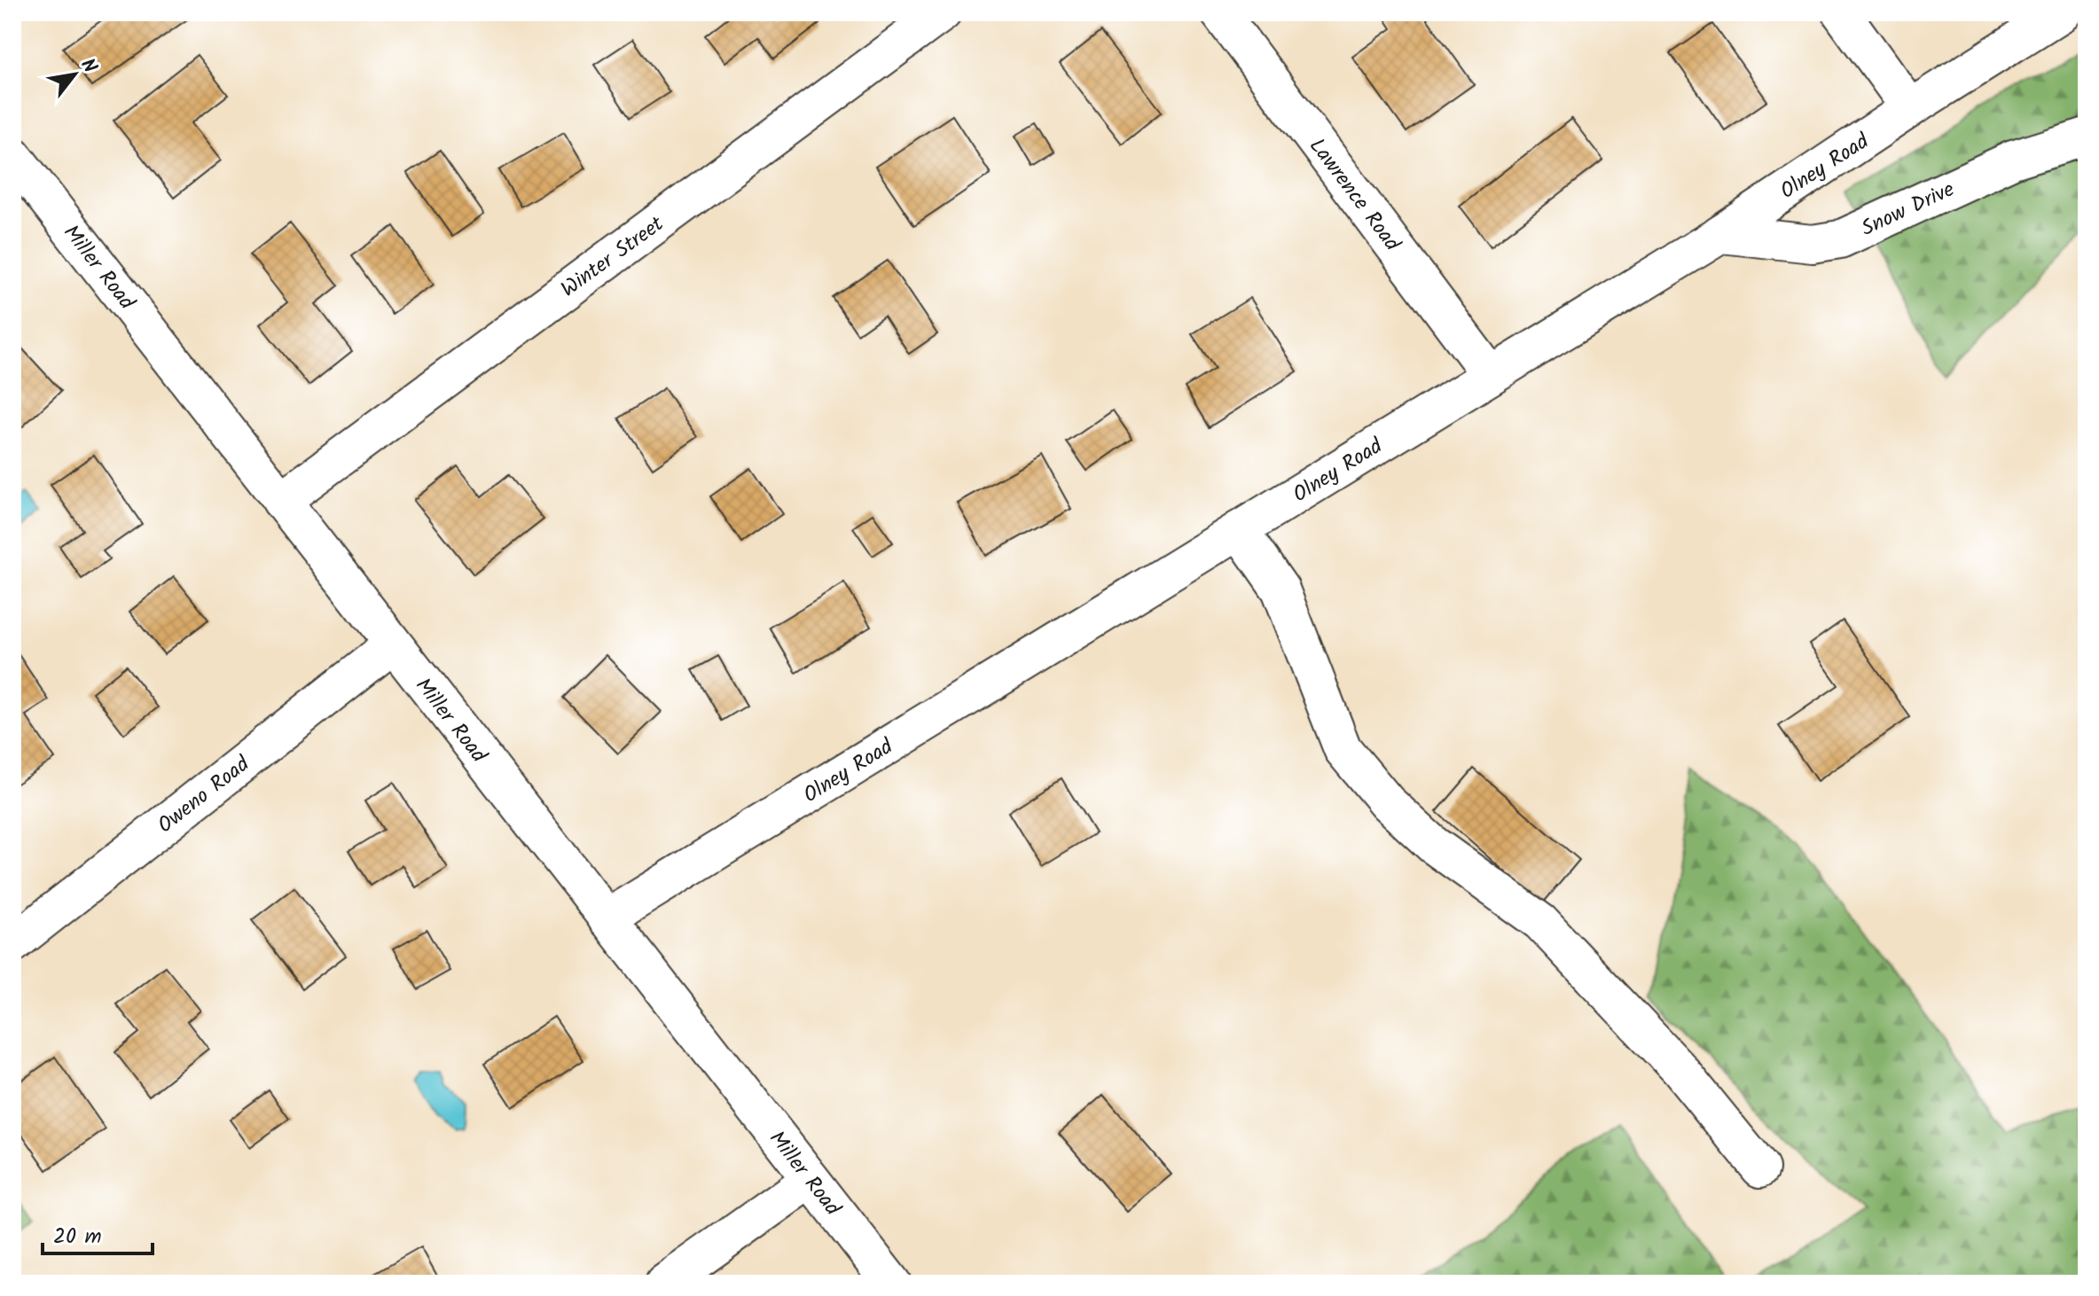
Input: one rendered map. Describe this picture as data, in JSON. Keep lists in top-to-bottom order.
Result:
{
  "streets": {
    "street": [
      "Olney Road",
      "Lawrence Road",
      "Snow Drive",
      "Winter Street",
      "Miller Road",
      "Oweno Road"
    ]
  },
  "crossings": [
    ["Olney Road", "Lawrence Road"],
    ["Olney Road", "Snow Drive"],
    ["Olney Road", "Miller Road"],
    ["Winter Street", "Miller Road"],
    ["Miller Road", "Oweno Road"]
  ],
  "scale_bar": "20 m",
  "north": "top right"
}
